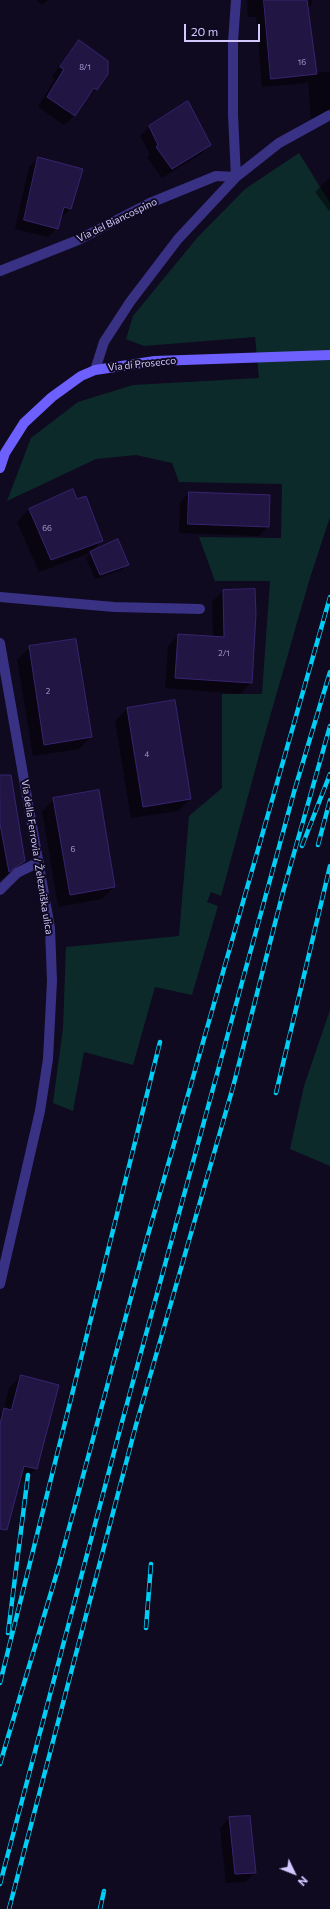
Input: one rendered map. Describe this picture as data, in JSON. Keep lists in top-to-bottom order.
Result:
{
  "streets": {
    "main road": ["Via di Prosecco"],
    "street": ["Via del Biancospino", "Via della Ferrovia / Železniška ulica"]
  },
  "house_numbers": [
    "16",
    "8/1",
    "66",
    "2/1",
    "2",
    "4",
    "6"
  ],
  "scale_bar": "20 m",
  "north": "bottom right"
}
